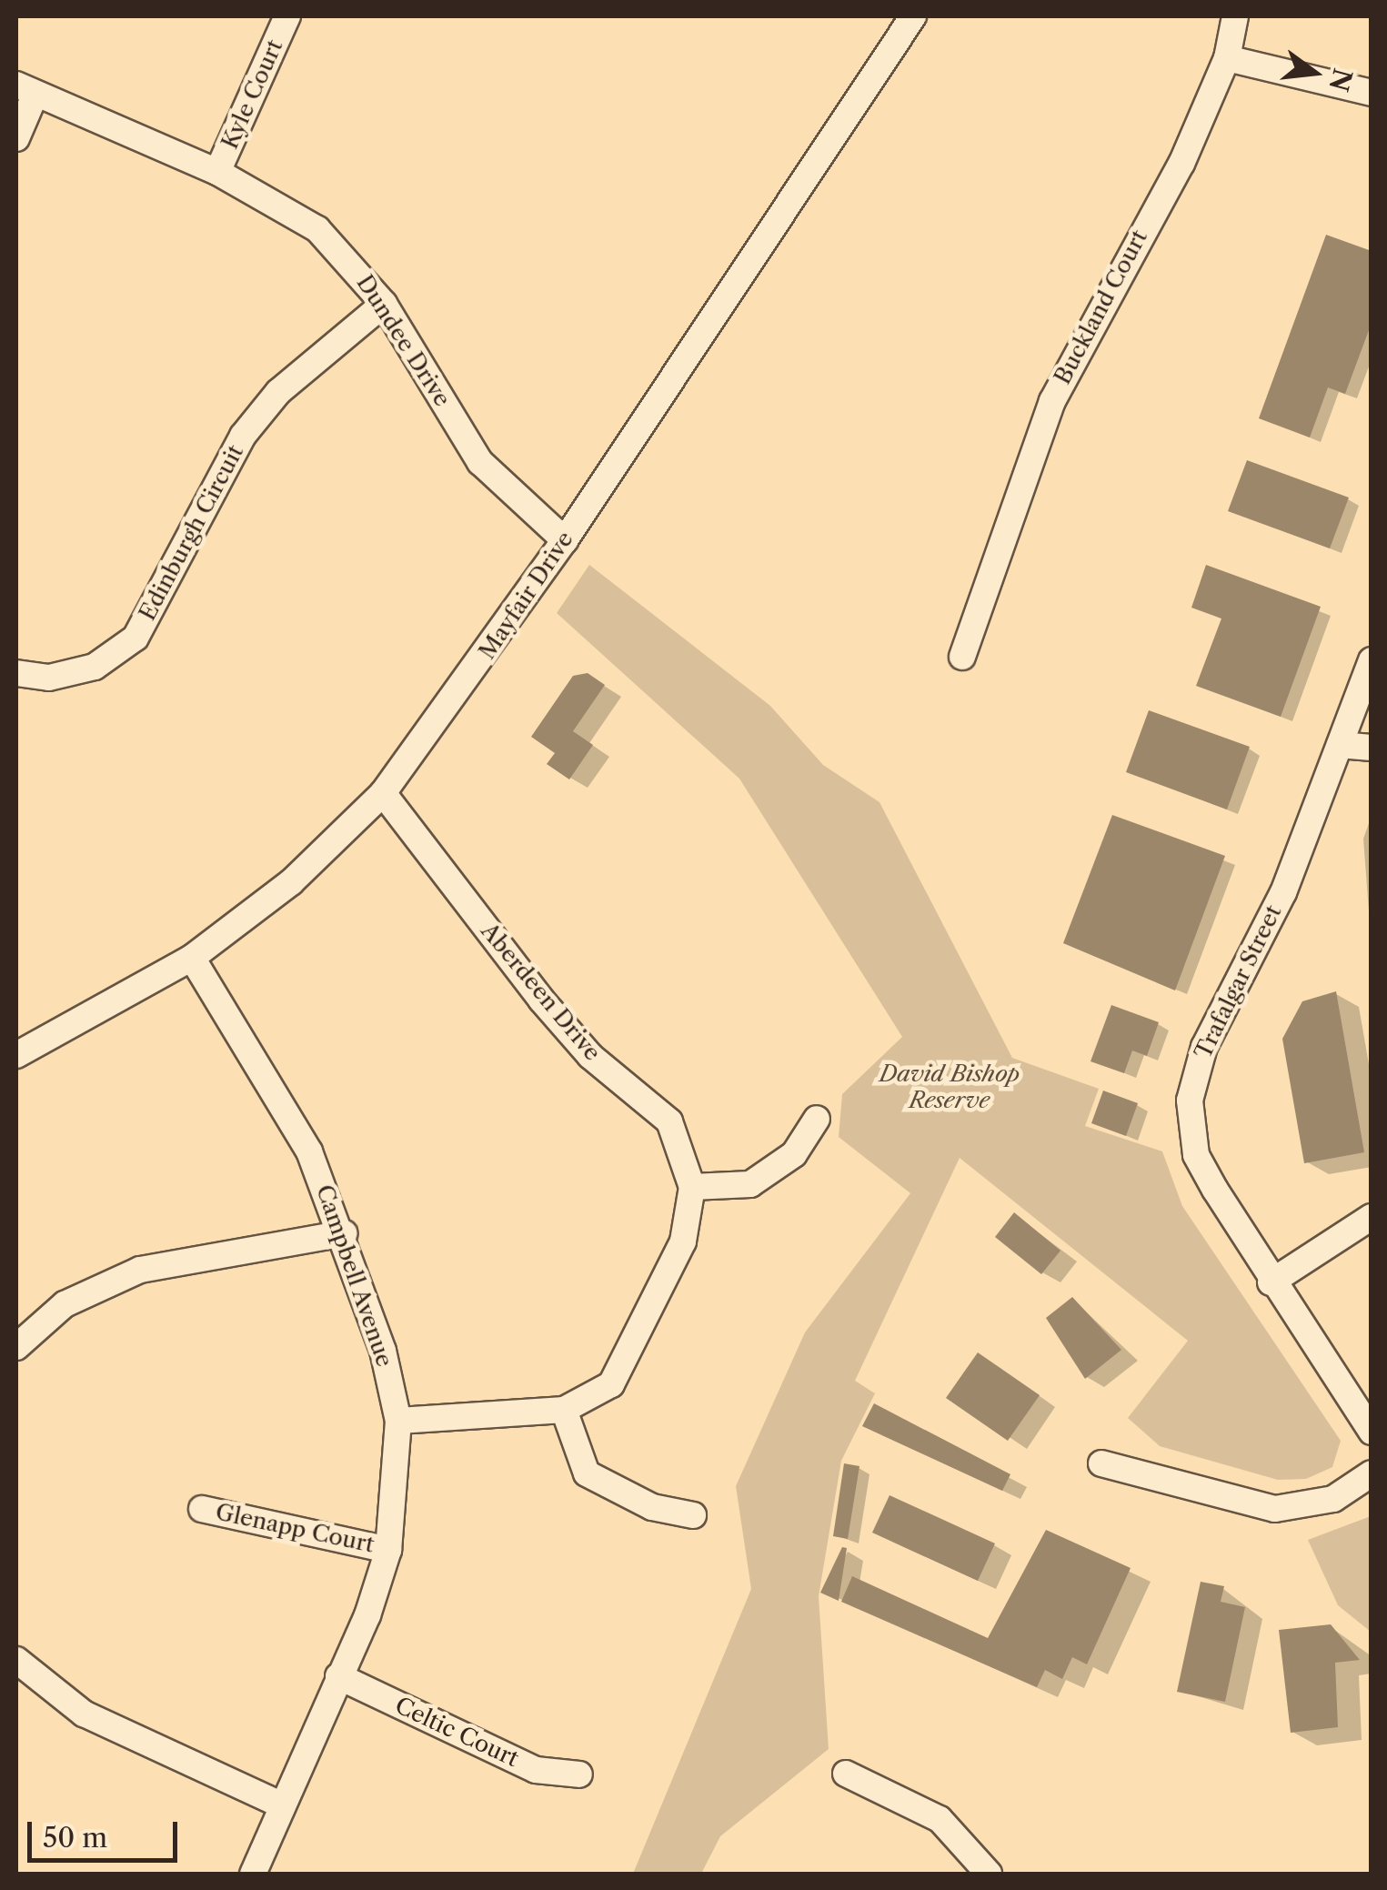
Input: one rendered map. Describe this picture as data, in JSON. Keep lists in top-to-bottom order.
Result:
{
  "streets": {
    "street": [
      "Kyle Court",
      "Buckland Court",
      "Dundee Drive",
      "Edinburgh Circuit",
      "Mayfair Drive",
      "Trafalgar Street",
      "Aberdeen Drive",
      "Campbell Avenue",
      "Glenapp Court",
      "Celtic Court"
    ]
  },
  "crossings": [
    ["Kyle Court", "Dundee Drive"],
    ["Dundee Drive", "Edinburgh Circuit"],
    ["Dundee Drive", "Mayfair Drive"],
    ["Mayfair Drive", "Aberdeen Drive"],
    ["Mayfair Drive", "Campbell Avenue"],
    ["Aberdeen Drive", "Campbell Avenue"],
    ["Campbell Avenue", "Glenapp Court"],
    ["Campbell Avenue", "Celtic Court"]
  ],
  "parks": ["David Bishop Reserve"],
  "scale_bar": "50 m",
  "north": "right"
}
